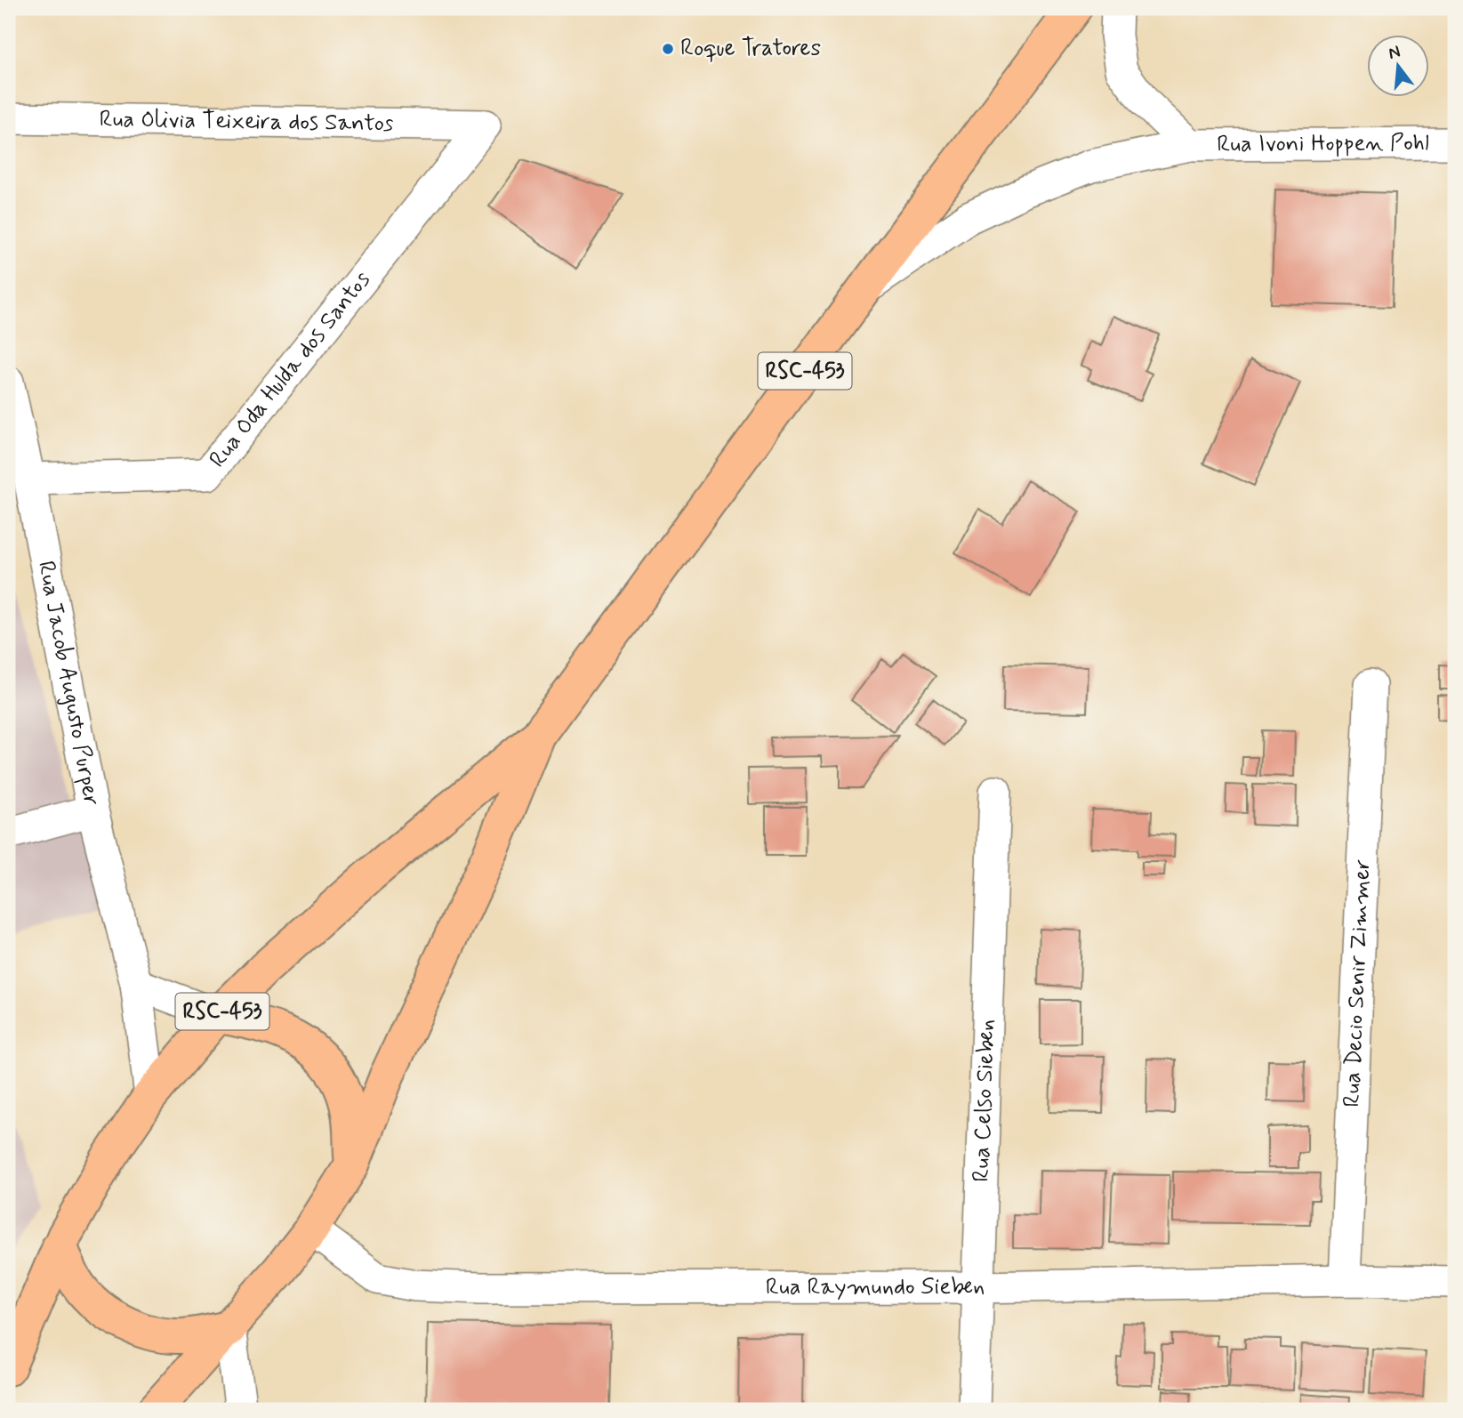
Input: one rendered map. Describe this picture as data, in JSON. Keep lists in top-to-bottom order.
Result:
{
  "streets": {
    "highway": ["RSC-453"],
    "street": [
      "Rua Olivia Teixeira dos Santos",
      "Rua Ivoni Hoppen Pohl",
      "Rua Oda Hulda dos Santos",
      "Rua Jacob Augusto Purper",
      "Rua Decio Senir Zimmer",
      "Rua Celso Sieben",
      "Rua Raymundo Sieben"
    ]
  },
  "crossings": [
    ["Rua Olivia Teixeira dos Santos", "Rua Oda Hulda dos Santos"],
    ["Rua Ivoni Hoppen Pohl", "RSC-453"],
    ["Rua Oda Hulda dos Santos", "Rua Jacob Augusto Purper"],
    ["RSC-453", "Rua Jacob Augusto Purper"],
    ["RSC-453", "Rua Raymundo Sieben"],
    ["Rua Decio Senir Zimmer", "Rua Raymundo Sieben"],
    ["Rua Celso Sieben", "Rua Raymundo Sieben"]
  ],
  "places": ["Roque Tratores"],
  "north": "top"
}
